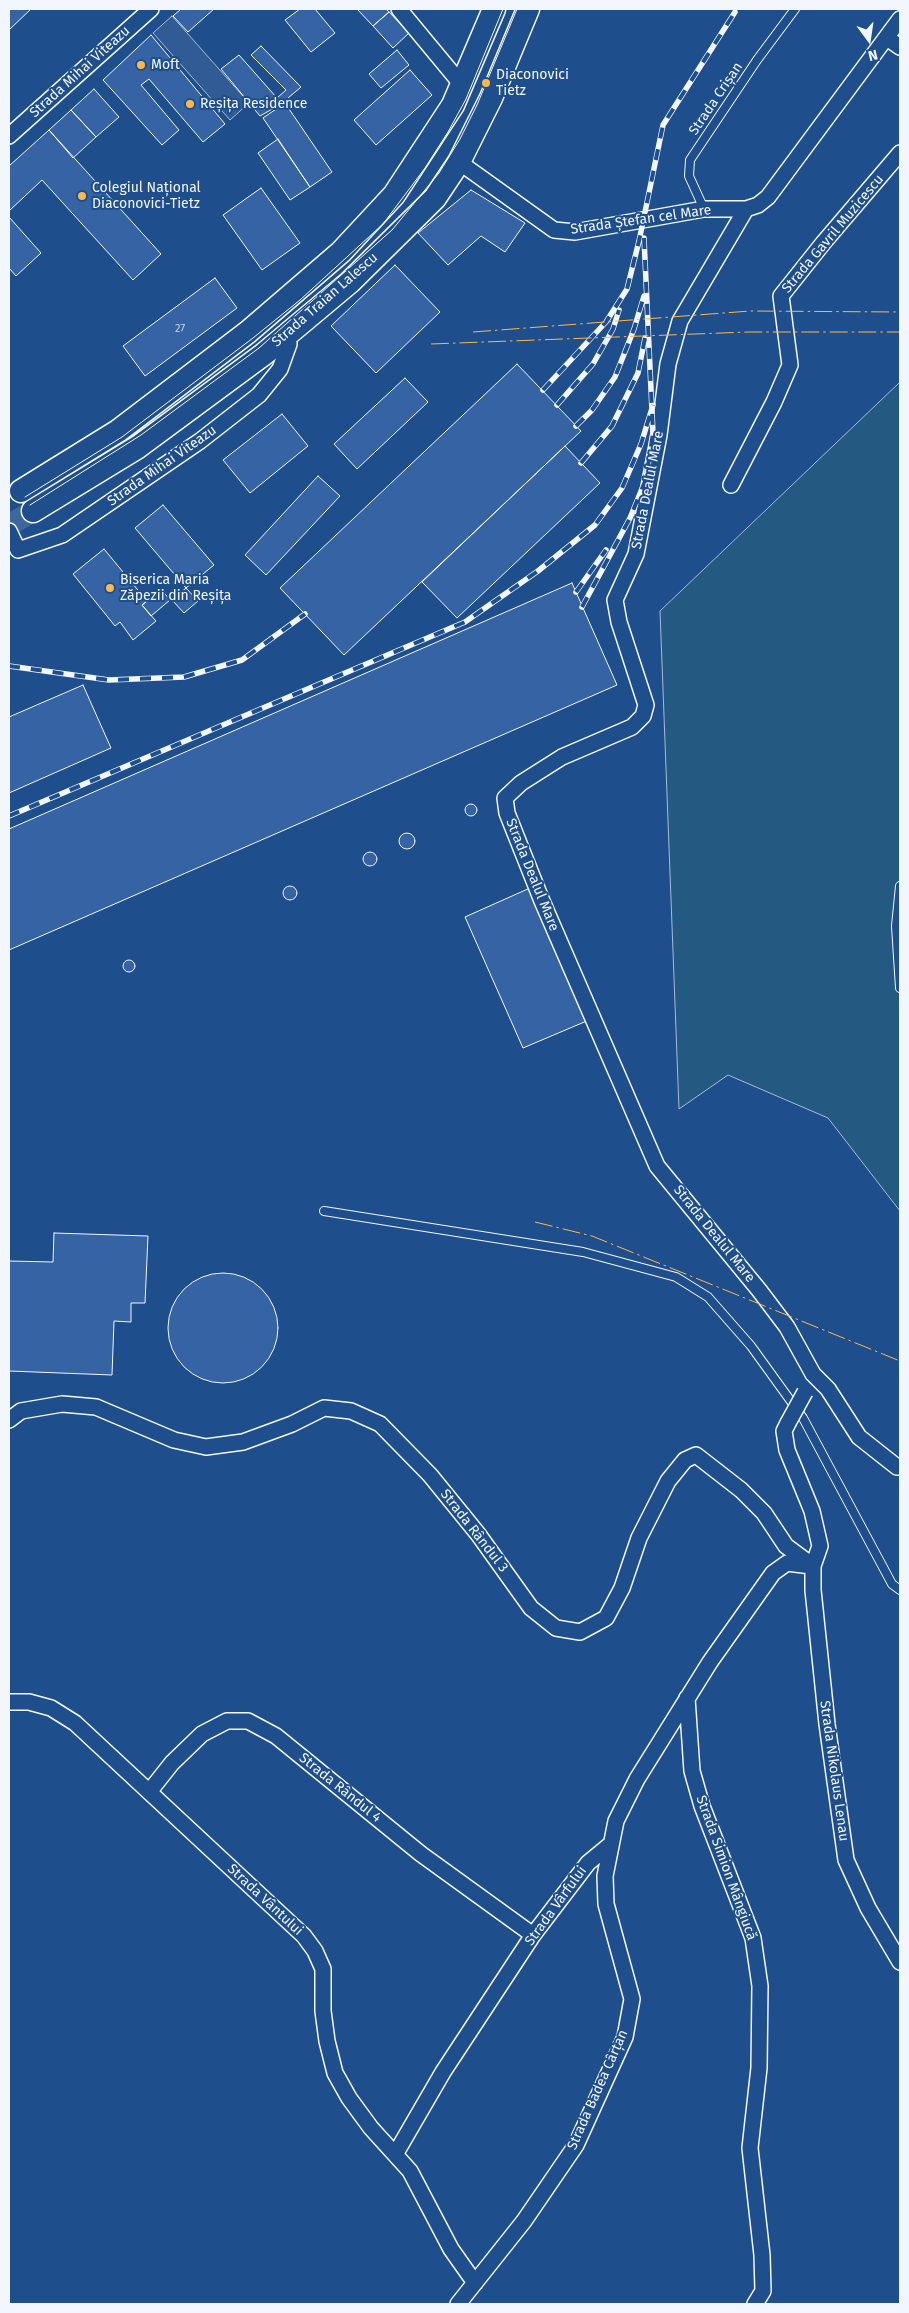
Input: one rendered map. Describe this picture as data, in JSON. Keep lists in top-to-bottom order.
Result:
{
  "streets": {
    "main road": ["Strada Traian Lalescu"],
    "street": [
      "Strada Mihai Viteazu",
      "Strada Ștefan cel Mare",
      "Strada Gavril Muzicescu",
      "Strada Dealul Mare",
      "Strada Rândul 3",
      "Strada Nikolaus Lenau",
      "Strada Rândul 4",
      "Strada Simion Mângiucă",
      "Strada Vântului",
      "Strada Vârfului",
      "Strada Badea Cârțan"
    ],
    "lane": ["Strada Crișan"]
  },
  "crossings": [
    ["Strada Mihai Viteazu", "Strada Traian Lalescu"],
    ["Strada Crișan", "Strada Ștefan cel Mare"],
    ["Strada Ștefan cel Mare", "Strada Traian Lalescu"],
    ["Strada Ștefan cel Mare", "Strada Dealul Mare"],
    ["Strada Dealul Mare", "Strada Nikolaus Lenau"],
    ["Strada Rândul 3", "Strada Nikolaus Lenau"],
    ["Strada Rândul 4", "Strada Vântului"],
    ["Strada Rândul 4", "Strada Vârfului"],
    ["Strada Vântului", "Strada Vârfului"],
    ["Strada Vântului", "Strada Badea Cârțan"],
    ["Strada Vârfului", "Strada Badea Cârțan"]
  ],
  "places": [
    "Moft",
    "Diaconovici Tietz",
    "Reșița Residence",
    "Colegiul Național Diaconovici-Tietz",
    "Biserica Maria Zăpezii din Reșița"
  ],
  "house_numbers": ["27"],
  "north": "bottom"
}
